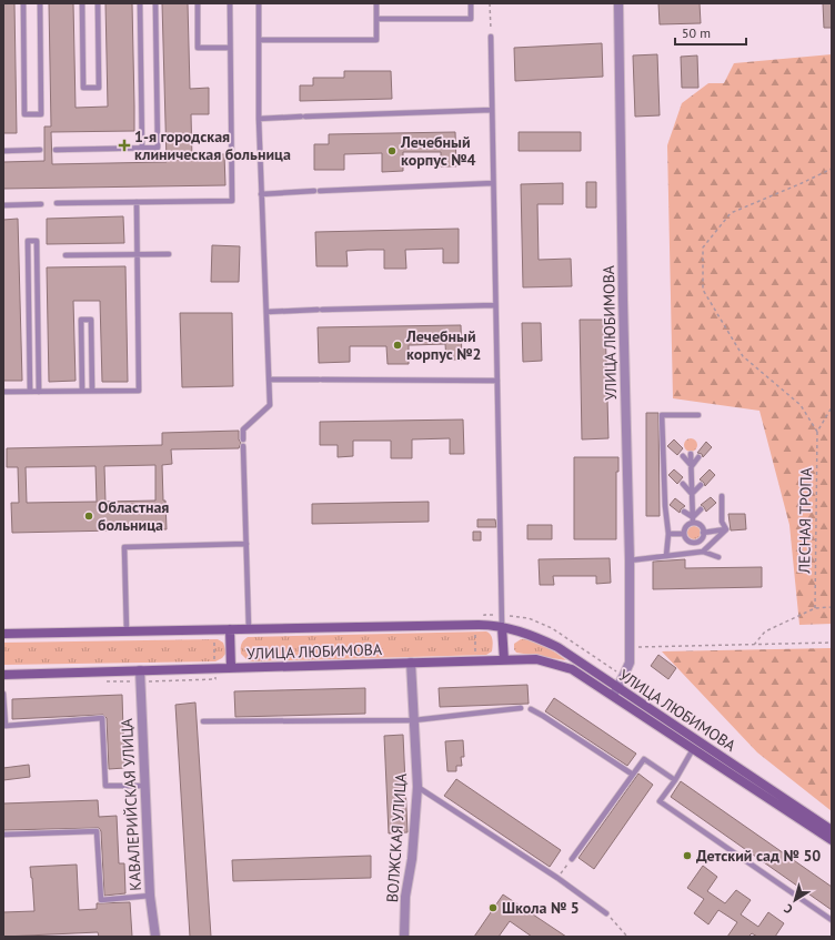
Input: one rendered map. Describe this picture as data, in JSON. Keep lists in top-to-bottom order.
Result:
{
  "streets": {
    "main road": ["УЛИЦА ЛЮБИМОВА"],
    "street": ["КАВАЛЕРИЙСКАЯ УЛИЦА", "ВОЛЖСКАЯ УЛИЦА"],
    "path": ["ЛЕСНАЯ ТРОПА"]
  },
  "crossings": [
    ["УЛИЦА ЛЮБИМОВА", "КАВАЛЕРИЙСКАЯ УЛИЦА"],
    ["УЛИЦА ЛЮБИМОВА", "ВОЛЖСКАЯ УЛИЦА"]
  ],
  "places": {
    "health": ["1-я городская клиническая больница"],
    "other": [
      "Лечебный корпус №4",
      "Лечебный корпус №2",
      "Областная больница",
      "Детский сад № 50",
      "Школа № 5"
    ]
  },
  "scale_bar": "50 m",
  "north": "bottom left"
}
